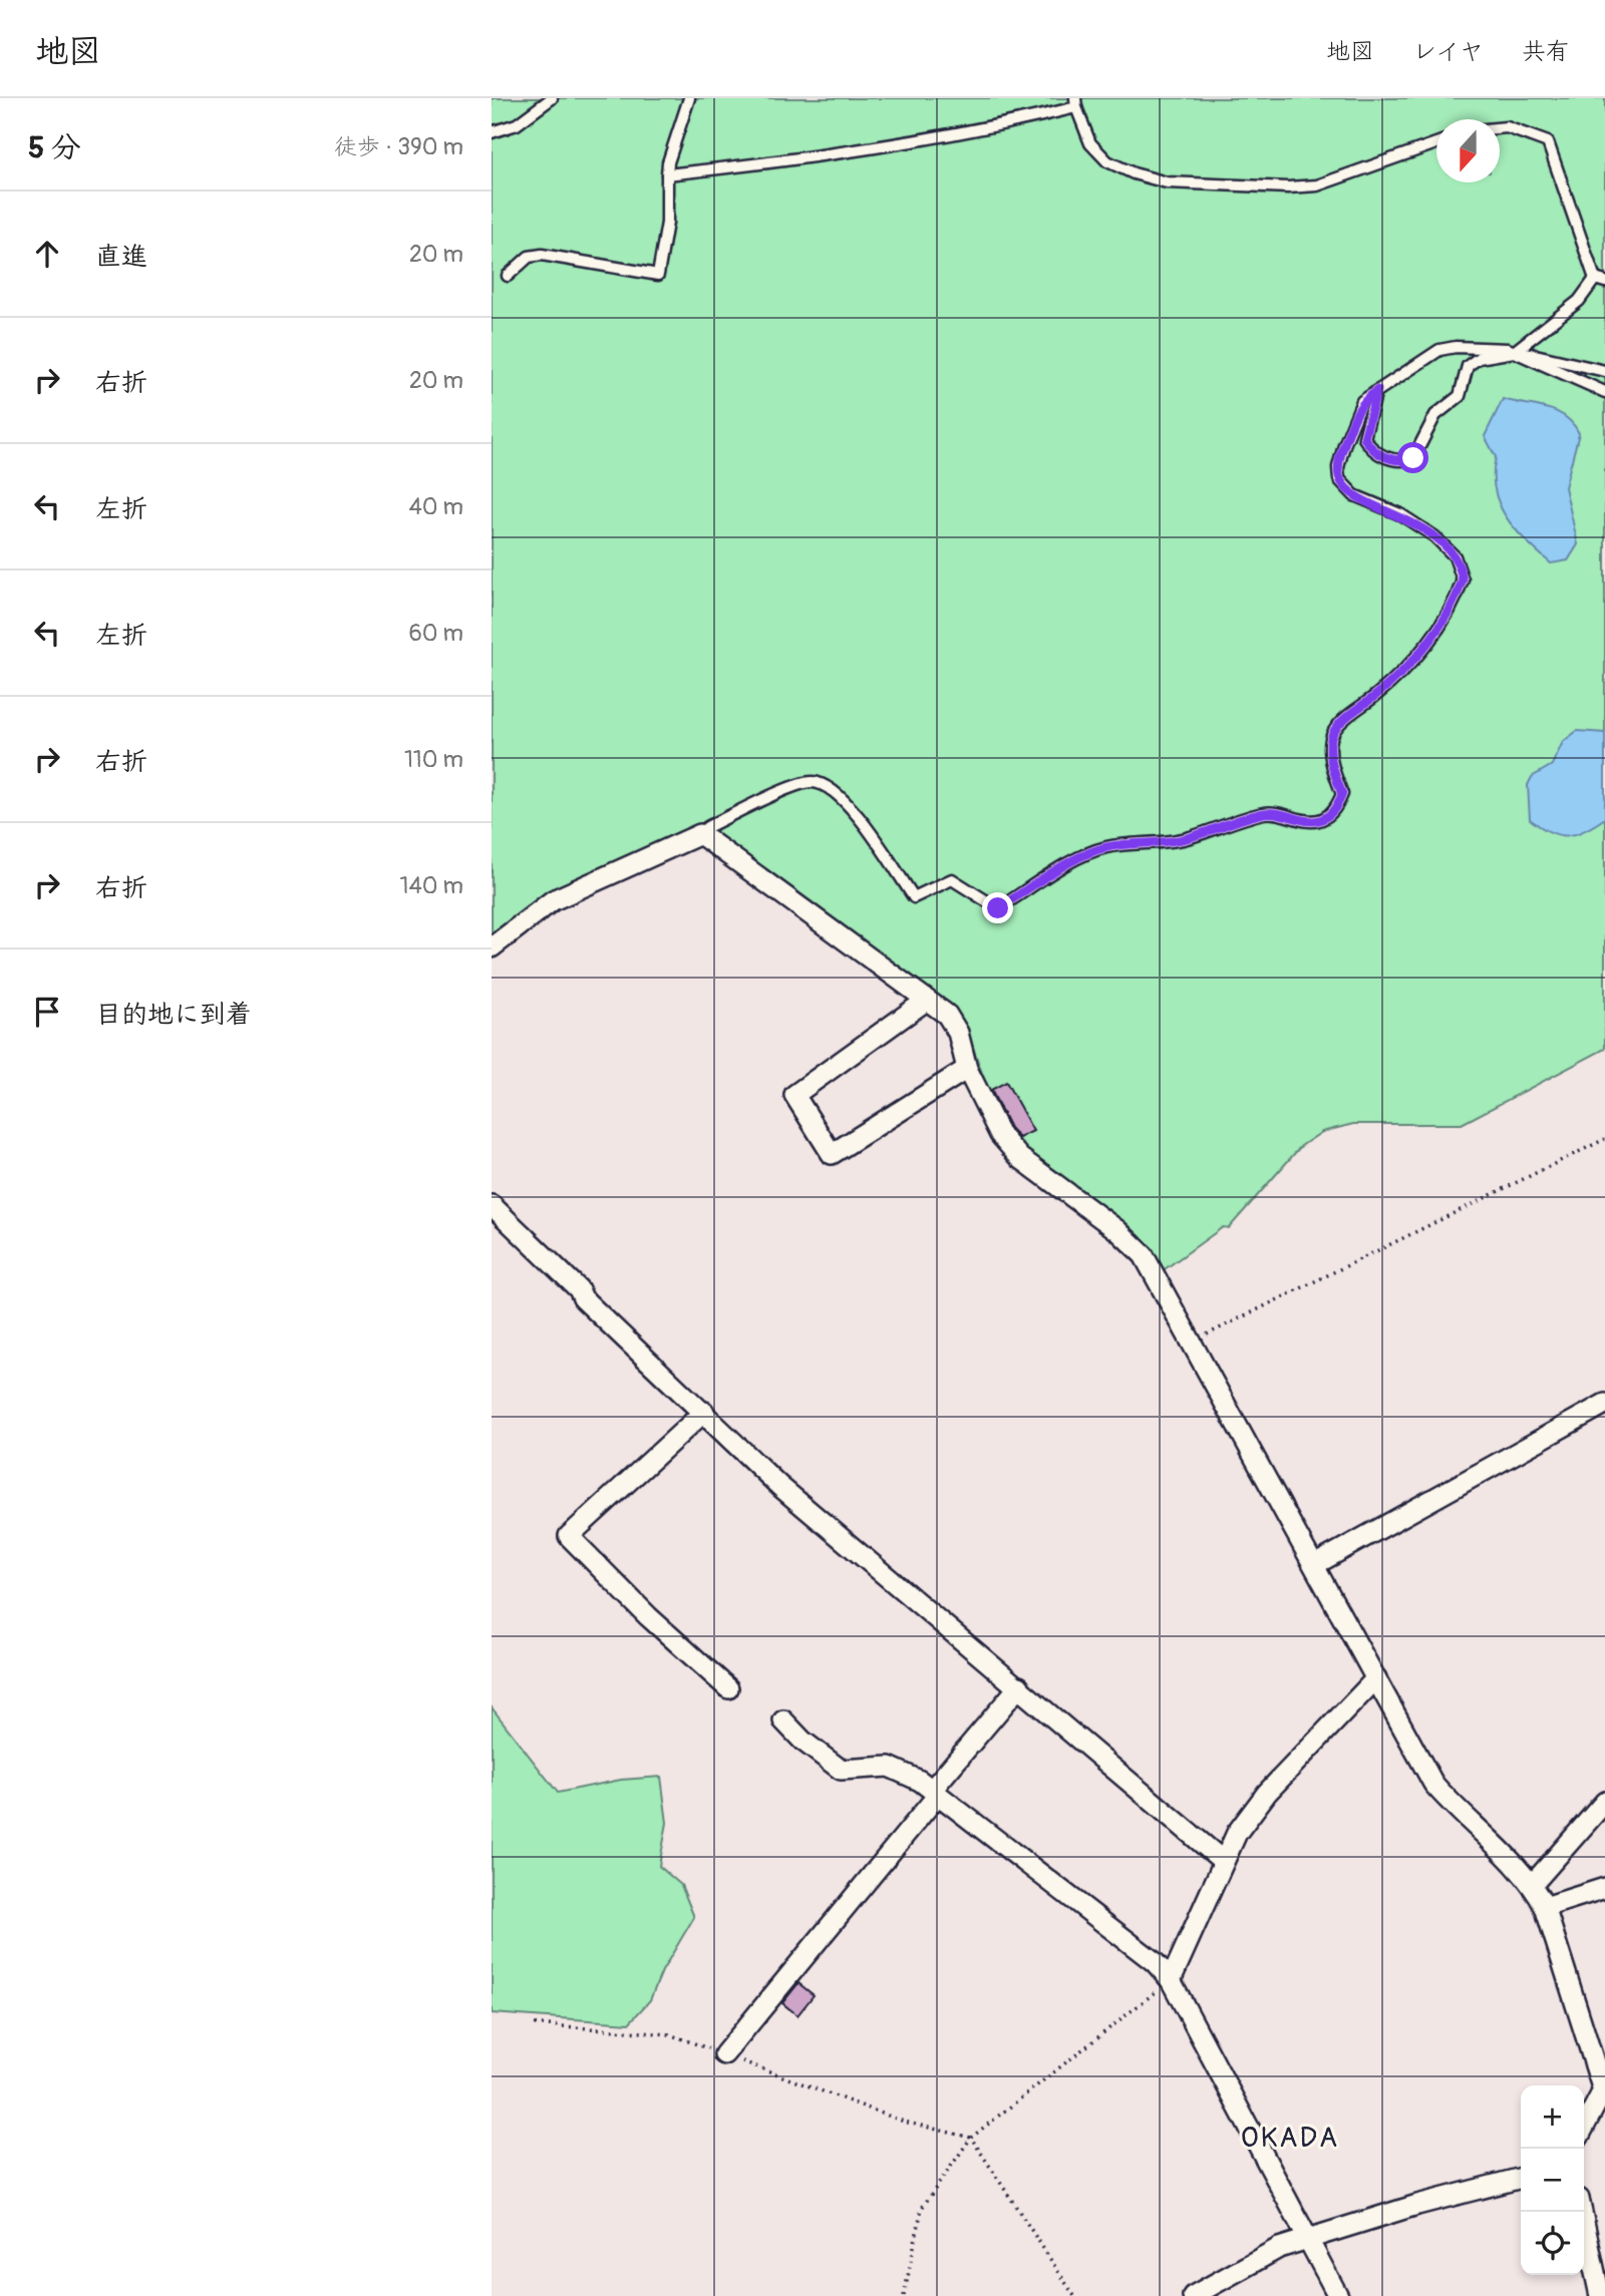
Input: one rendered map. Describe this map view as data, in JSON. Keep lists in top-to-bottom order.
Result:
{
  "districts": ["OKADA"],
  "north": "bottom",
  "page": {
    "header": "地図",
    "nav": ["地図", "レイヤ", "共有"],
    "heading": ["5 分", "徒歩 · 390 m"],
    "list": [
      ["直進", "20 m"],
      ["右折", "20 m"],
      ["左折", "40 m"],
      ["左折", "60 m"],
      ["右折", "110 m"],
      ["右折", "140 m"],
      "目的地に到着"
    ],
    "map_buttons": ["+", "−"]
  }
}
